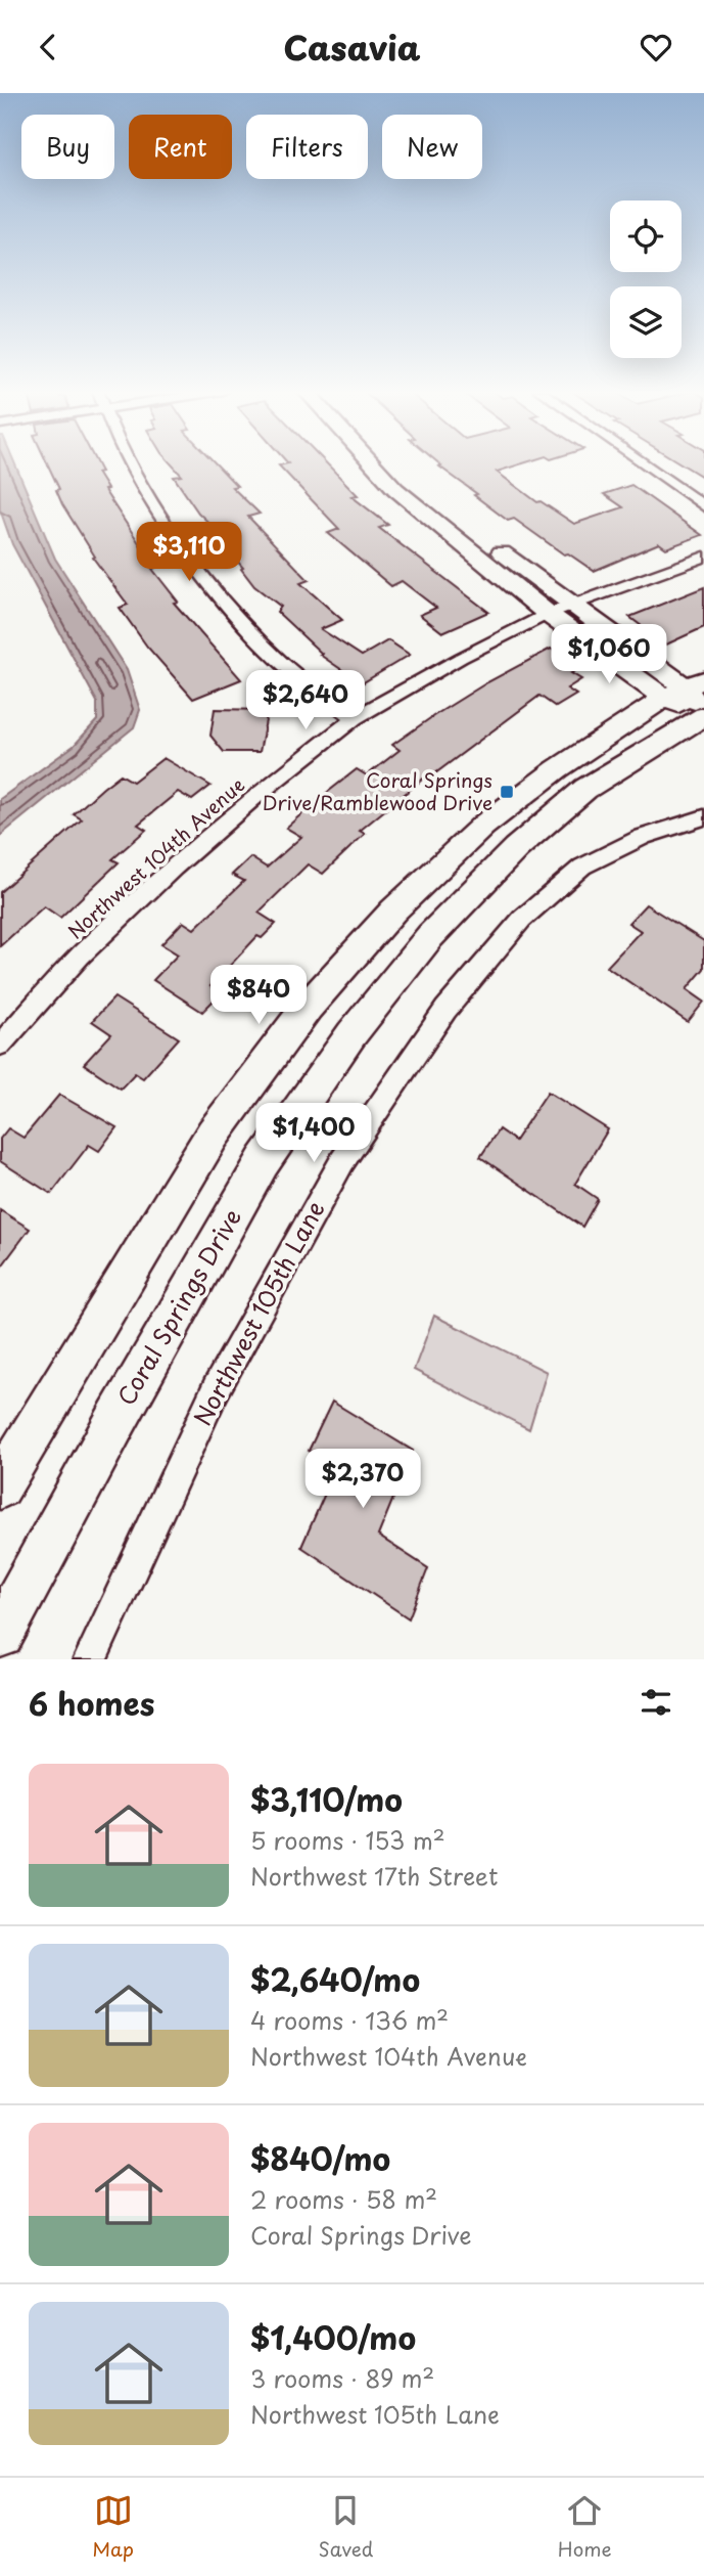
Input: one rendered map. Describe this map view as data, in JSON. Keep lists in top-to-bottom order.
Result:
{
  "streets": {
    "main road": ["Coral Springs Drive"],
    "street": ["Northwest 104th Avenue", "Northwest 105th Lane"]
  },
  "places": {
    "transit": ["Coral Springs Drive/Ramblewood Drive"]
  },
  "page": {
    "header": "Casavia",
    "chip": [
      "Buy",
      "Rent",
      "Filters",
      "New"
    ],
    "price": [
      "$3,110",
      "$1,060",
      "$2,640",
      "$840",
      "$1,400",
      "$2,370"
    ],
    "heading": "6 homes",
    "list": [
      {
        "name": "$3,110/mo",
        "note": "5 rooms · 153 m² · Northwest 17th Street"
      },
      {
        "name": "$2,640/mo",
        "note": "4 rooms · 136 m² · Northwest 104th Avenue"
      },
      {
        "name": "$840/mo",
        "note": "2 rooms · 58 m² · Coral Springs Drive"
      },
      {
        "name": "$1,400/mo",
        "note": "3 rooms · 89 m² · Northwest 105th Lane"
      }
    ],
    "tabs": ["Map", "Saved", "Home"]
  }
}
